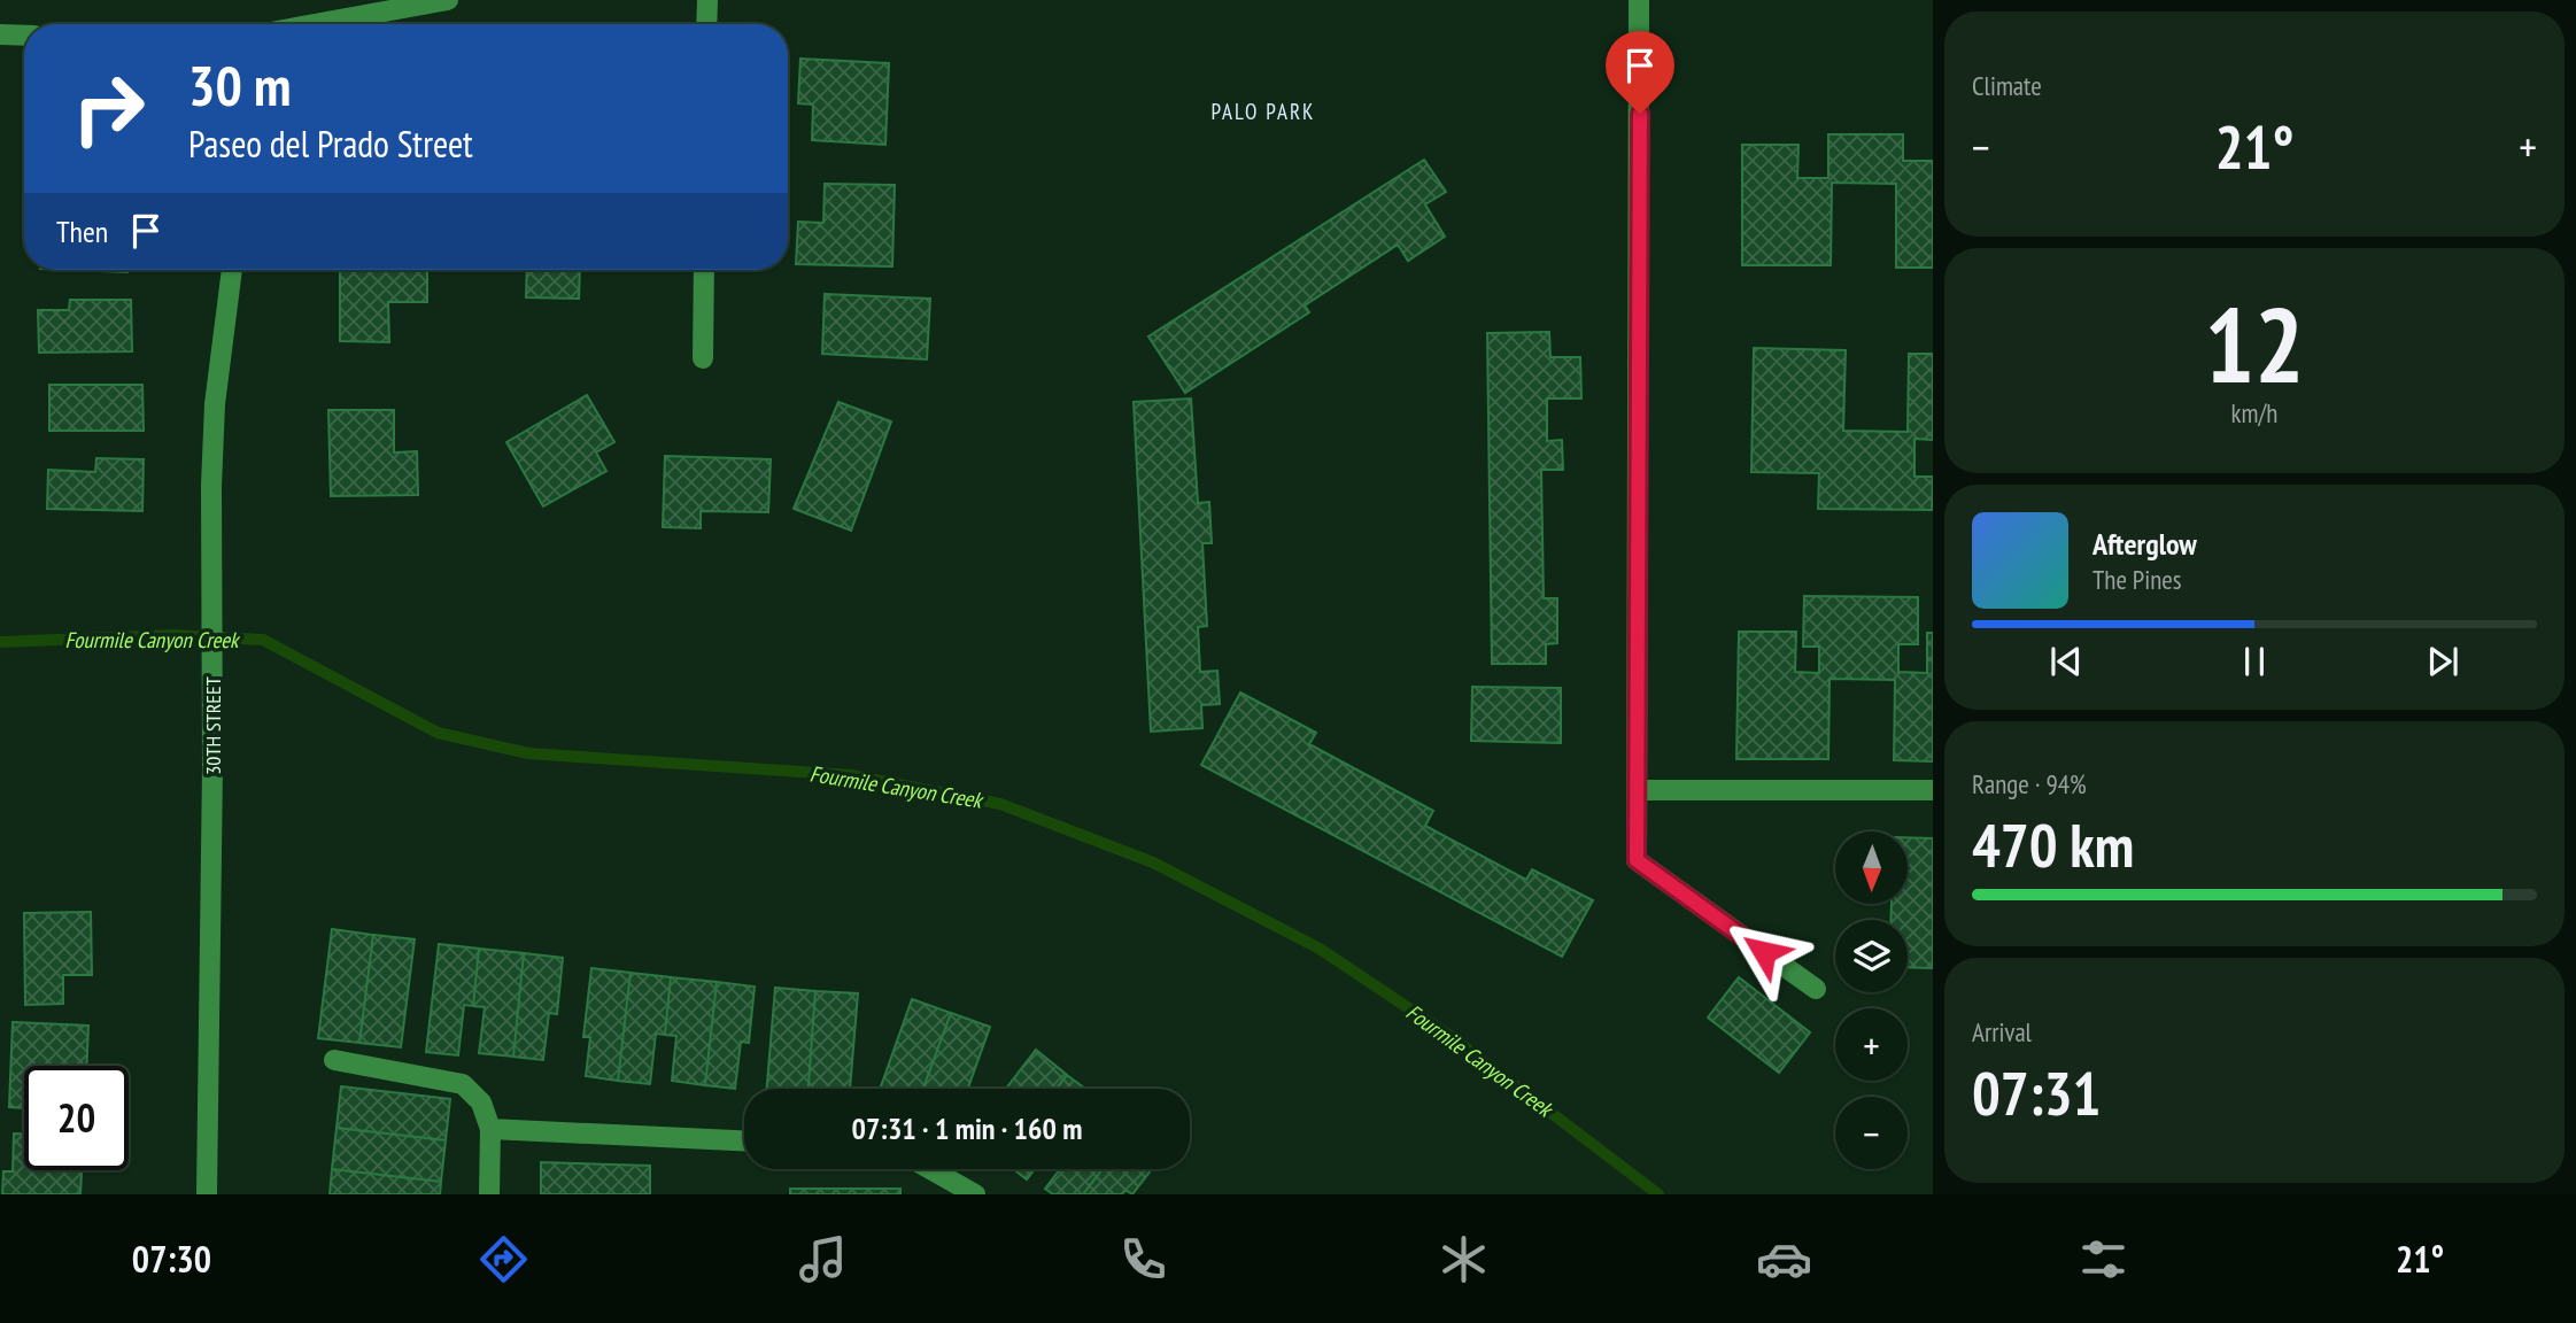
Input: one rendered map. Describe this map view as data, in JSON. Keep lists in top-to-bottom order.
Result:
{
  "streets": {
    "street": ["30TH STREET"]
  },
  "districts": ["PALO PARK"],
  "water": ["Fourmile Canyon Creek"],
  "north": "bottom",
  "page": {
    "tile": [
      "Climate",
      ["12", "km/h"],
      ["Range · 94%", "470 km"],
      ["Arrival", "07:31"]
    ],
    "turn": ["30 m", "Paseo del Prado Street"],
    "heat": ["−", "21°", "+"],
    "then": "Then",
    "song": ["Afterglow", "The Pines"],
    "map_buttons": ["+", "−"],
    "limit": "20",
    "trip": "07:31 · 1 min · 160 m",
    "tabs": ["07:30", "21°"]
  }
}
